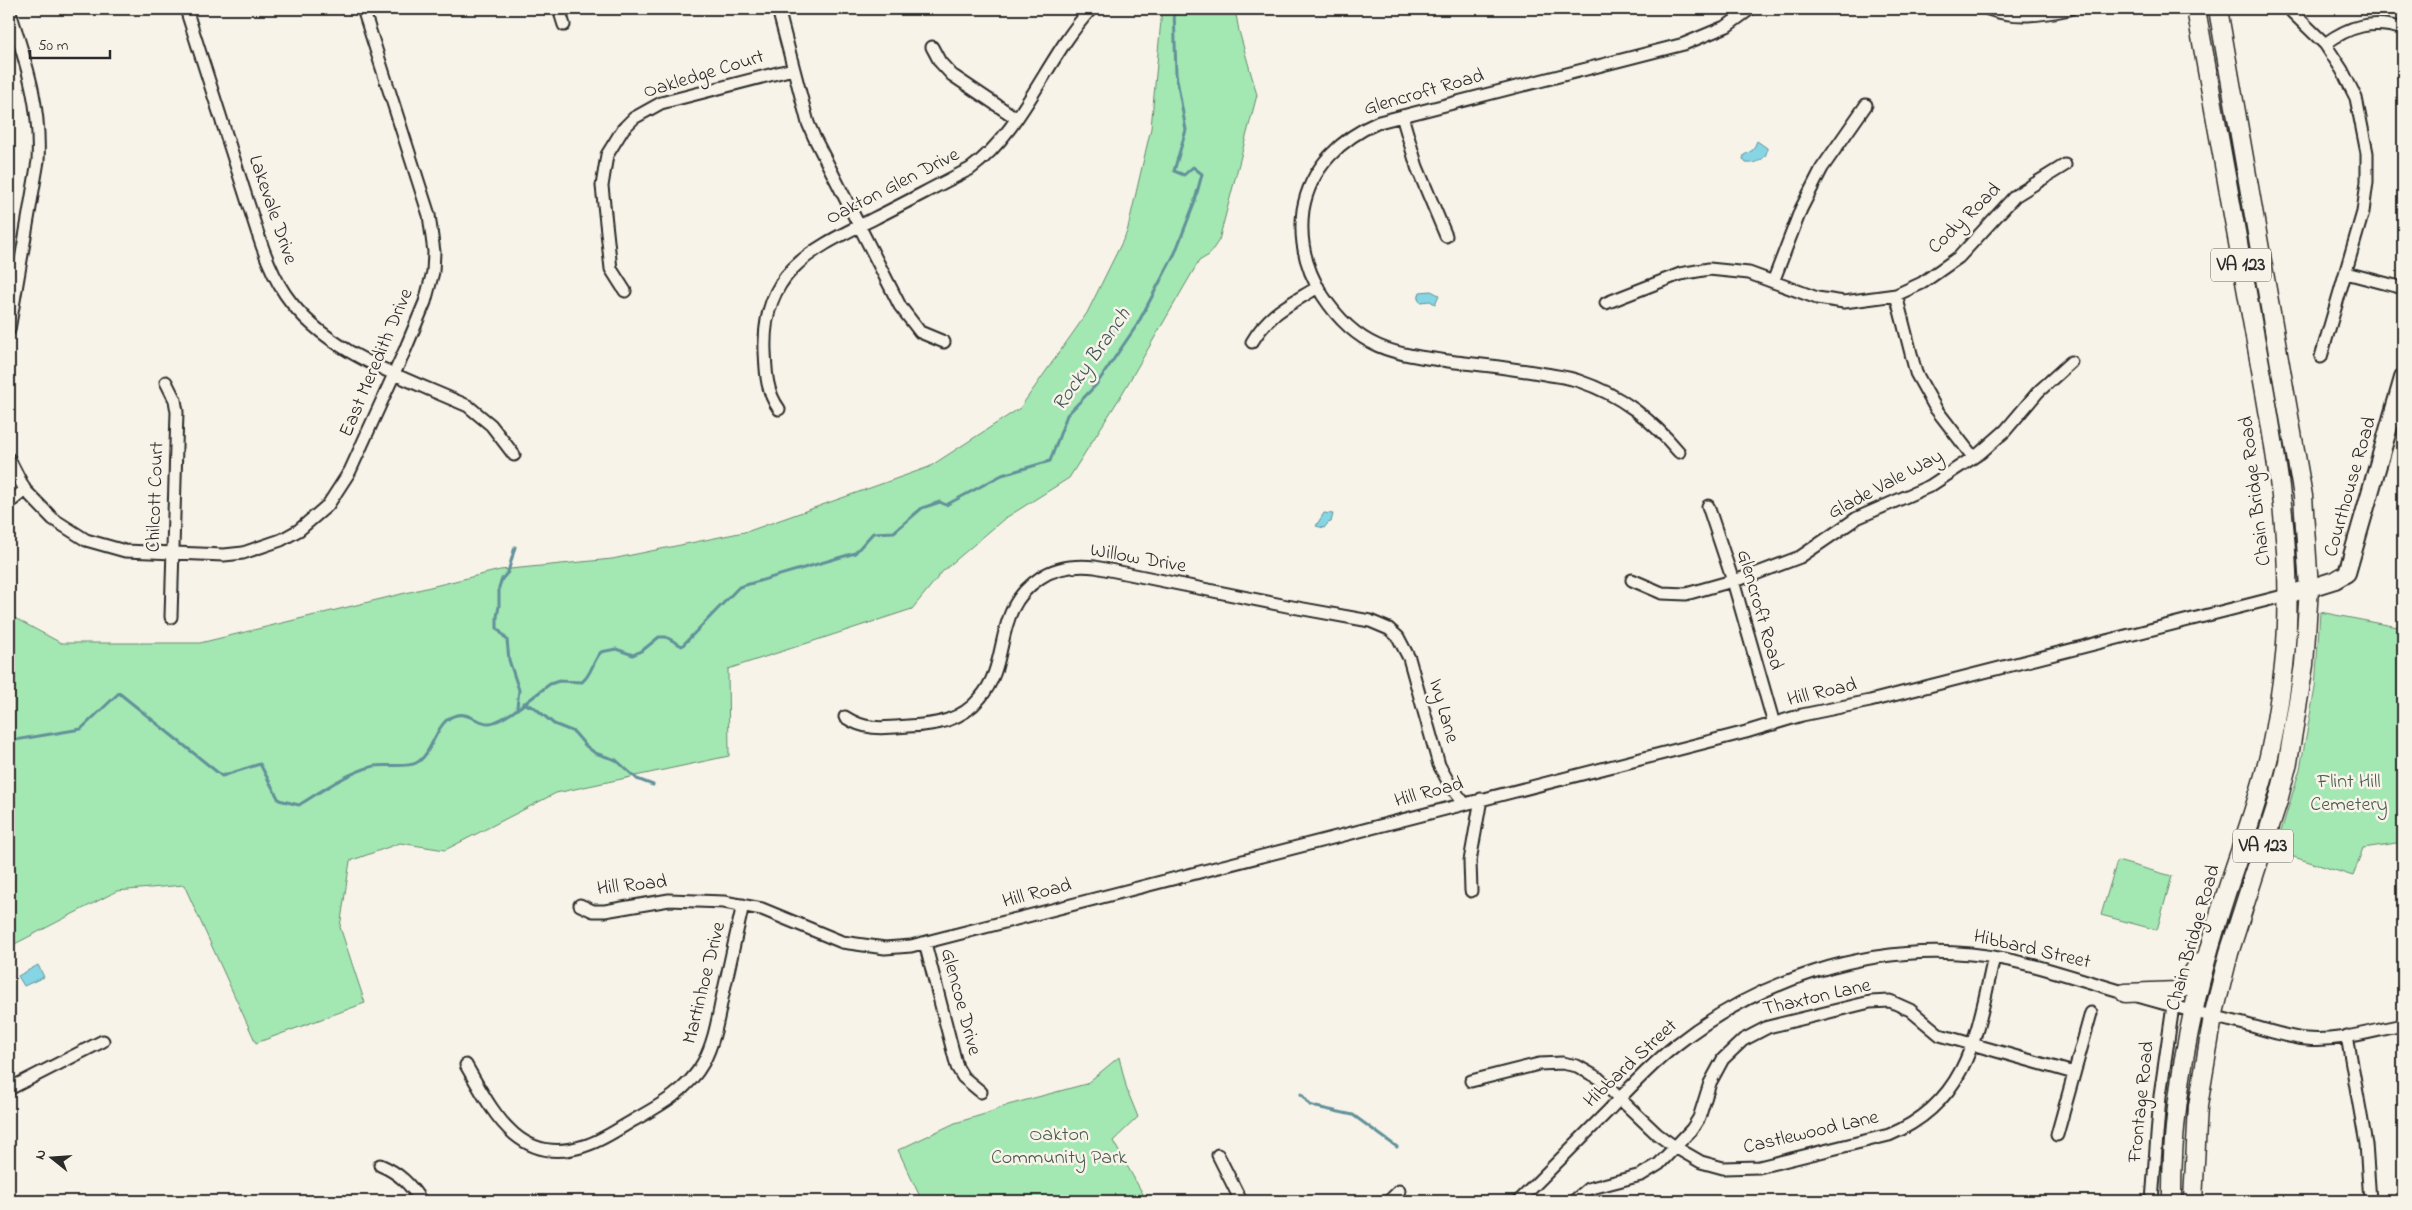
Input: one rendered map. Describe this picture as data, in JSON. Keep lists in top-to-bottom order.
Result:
{
  "streets": {
    "main road": ["VA 123", "Chain Bridge Road"],
    "street": [
      "Oakledge Court",
      "Glencroft Road",
      "Oakton Glen Drive",
      "Lakevale Drive",
      "Cody Road",
      "East Meredith Drive",
      "Glade Vale Way",
      "Courthouse Road",
      "Chilcott Court",
      "Willow Drive",
      "Hill Road",
      "Ivy Lane",
      "Hibbard Street",
      "Martinhoe Drive",
      "Thaxton Lane",
      "Glencoe Drive",
      "Frontage Road",
      "Castlewood Lane"
    ]
  },
  "crossings": [
    ["Glencroft Road", "Glade Vale Way"],
    ["Glencroft Road", "Hill Road"],
    ["Lakevale Drive", "East Meredith Drive"],
    ["East Meredith Drive", "Chilcott Court"],
    ["Courthouse Road", "Chain Bridge Road"],
    ["Courthouse Road", "Hill Road"],
    ["Chain Bridge Road", "Hill Road"],
    ["Chain Bridge Road", "Hibbard Street"],
    ["Willow Drive", "Ivy Lane"],
    ["Hill Road", "Ivy Lane"],
    ["Hill Road", "Martinhoe Drive"],
    ["Hill Road", "Glencoe Drive"],
    ["Hibbard Street", "Frontage Road"],
    ["Hibbard Street", "Castlewood Lane"],
    ["Thaxton Lane", "Castlewood Lane"]
  ],
  "water": ["Rocky Branch"],
  "parks": ["Flint Hill Cemetery", "Oakton Community Park"],
  "scale_bar": "50 m",
  "north": "left"
}
